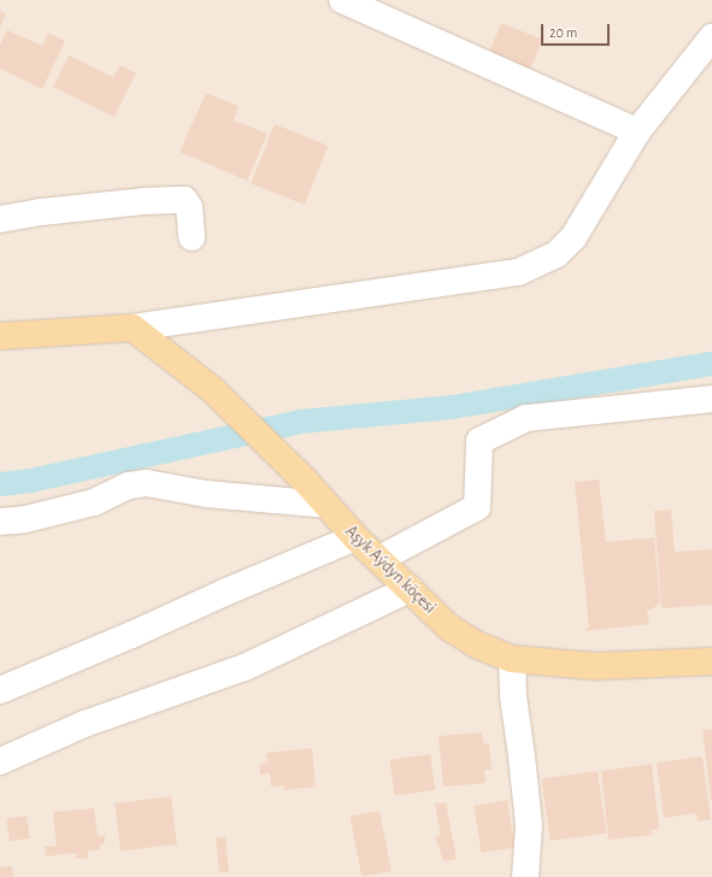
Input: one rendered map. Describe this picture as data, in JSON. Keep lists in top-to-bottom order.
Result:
{
  "streets": {
    "main road": ["Aşyk Aýdyn köçesi"]
  },
  "scale_bar": "20 m"
}
